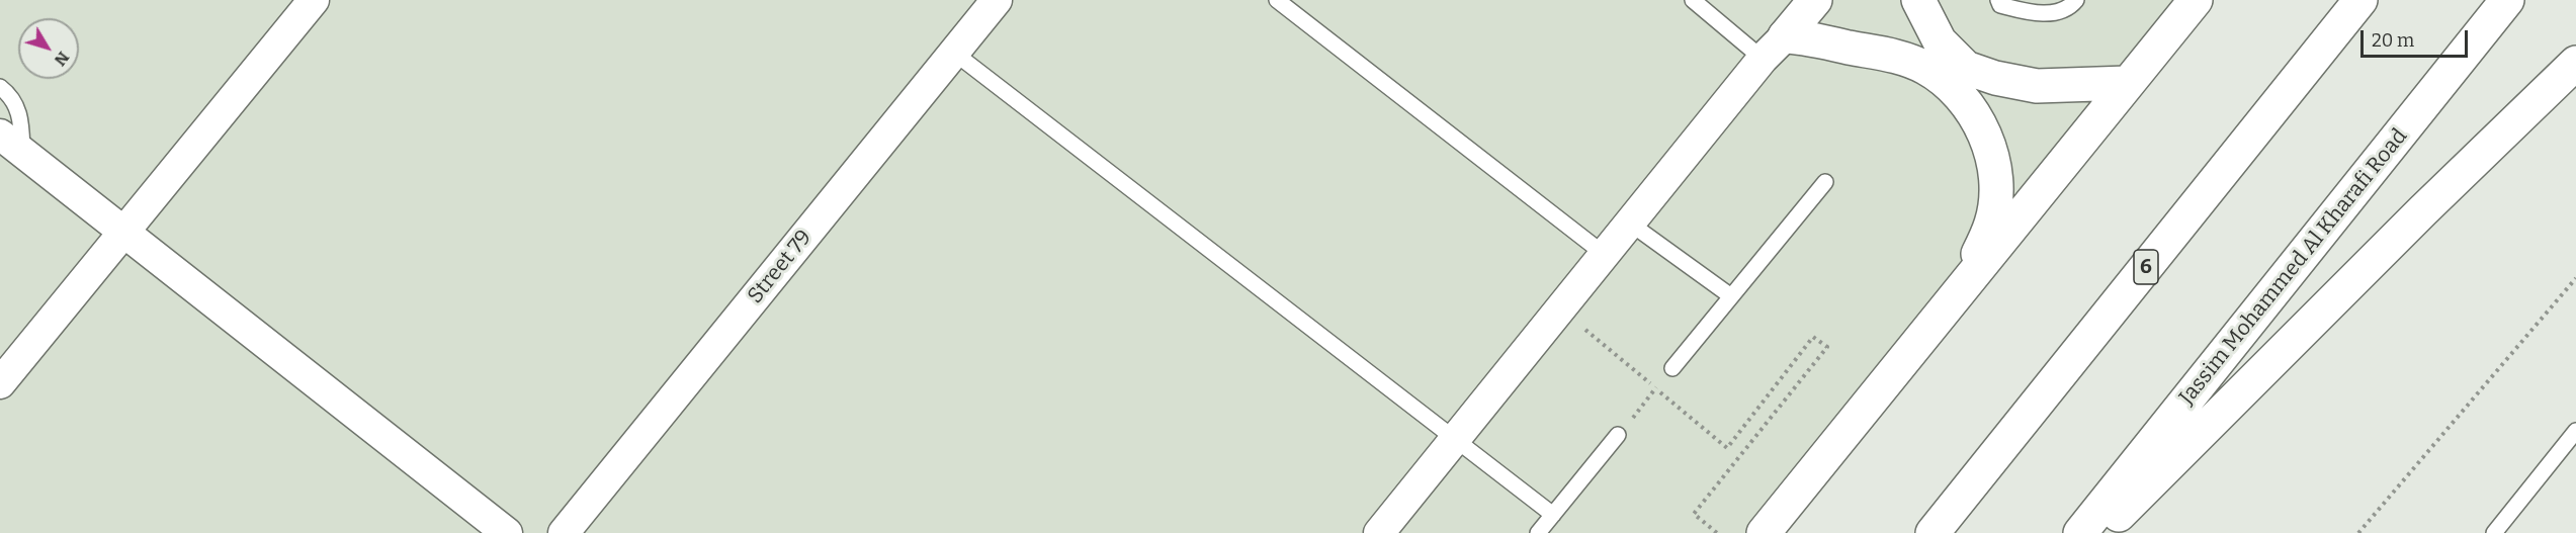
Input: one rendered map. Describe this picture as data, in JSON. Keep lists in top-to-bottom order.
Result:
{
  "streets": {
    "main road": ["6", "Jassim Mohammed Al Kharafi Road"],
    "street": ["Street 79"]
  },
  "scale_bar": "20 m",
  "north": "bottom right"
}
